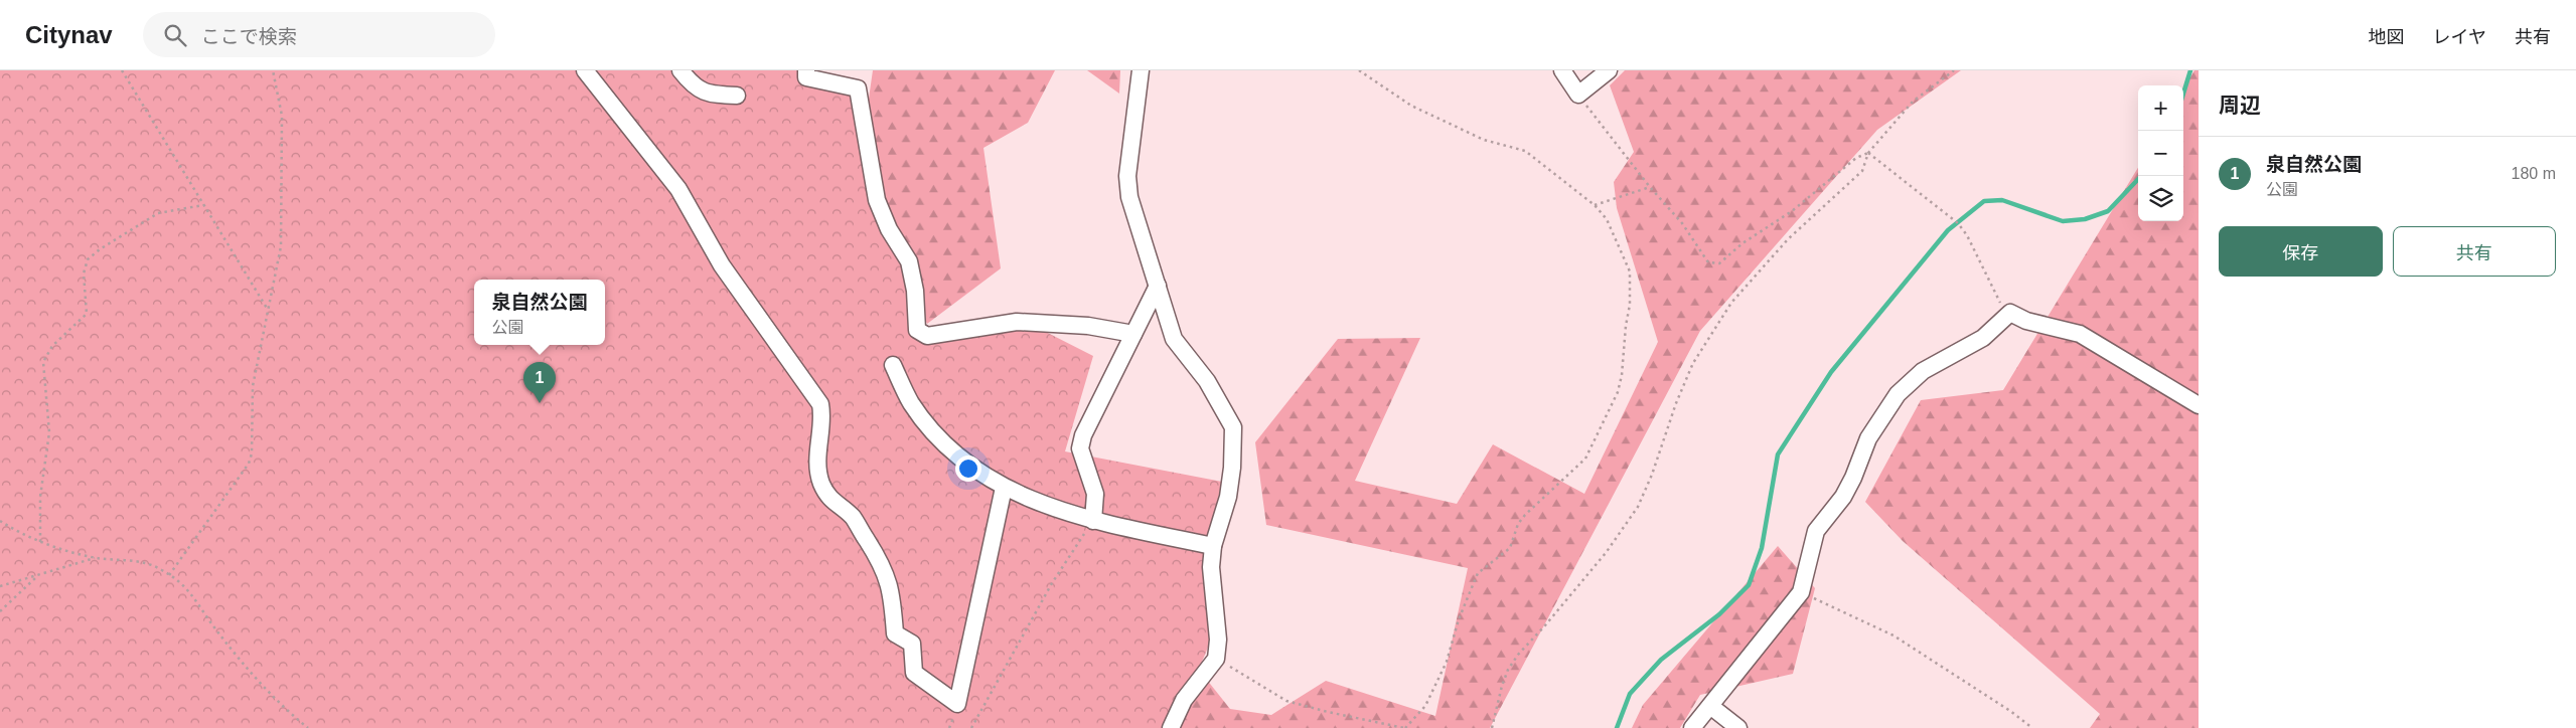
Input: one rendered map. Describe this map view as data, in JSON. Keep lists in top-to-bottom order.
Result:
{
  "page": {
    "header": "Citynav",
    "search": "ここで検索",
    "nav": ["地図", "レイヤ", "共有"],
    "heading": "周辺",
    "map_buttons": ["+", "−"],
    "list": [
      {
        "mark": "1",
        "name": "泉自然公園",
        "note": "公園",
        "value": "180 m"
      }
    ],
    "buttons": ["保存", "共有"],
    "popup": ["泉自然公園", "公園"],
    "pins": "1"
  }
}
